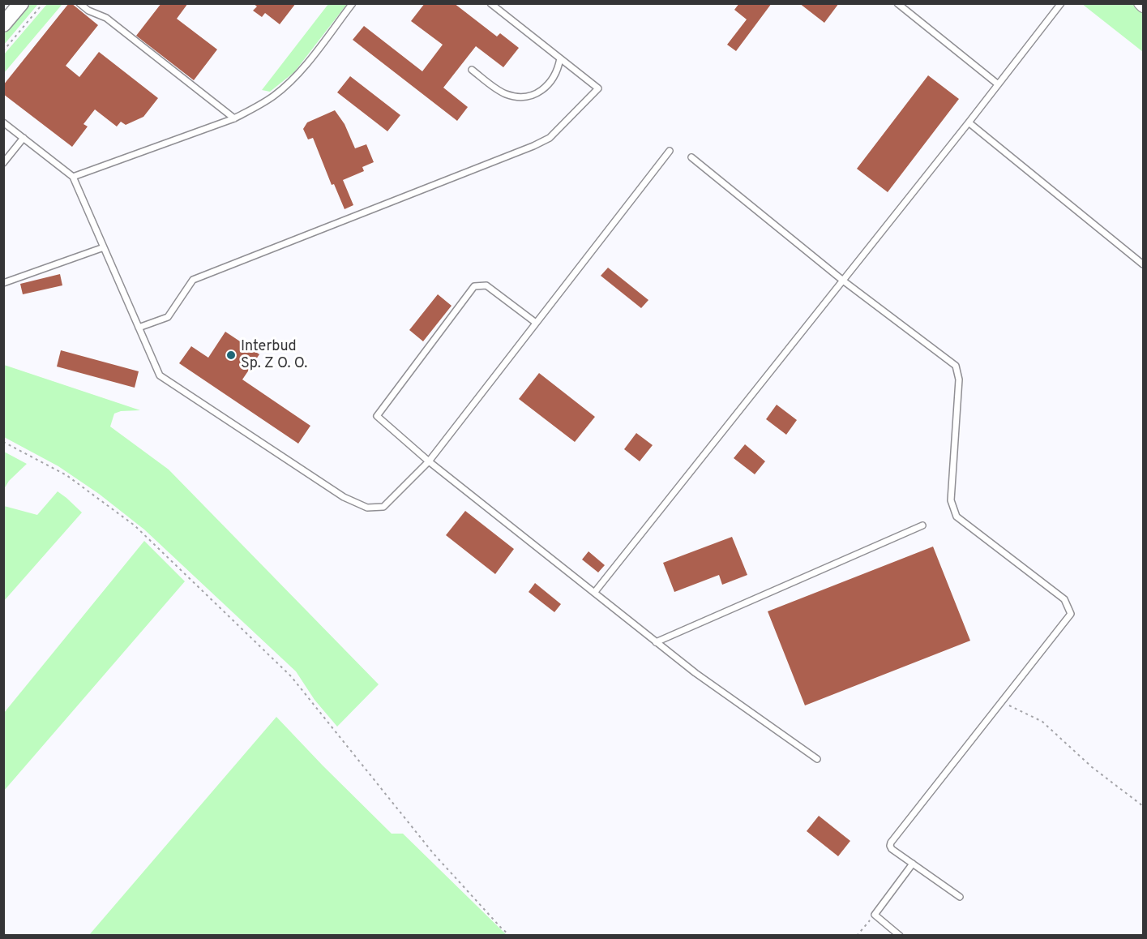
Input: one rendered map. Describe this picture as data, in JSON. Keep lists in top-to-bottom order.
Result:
{
  "places": ["Interbud Sp. Z O. O."]
}
